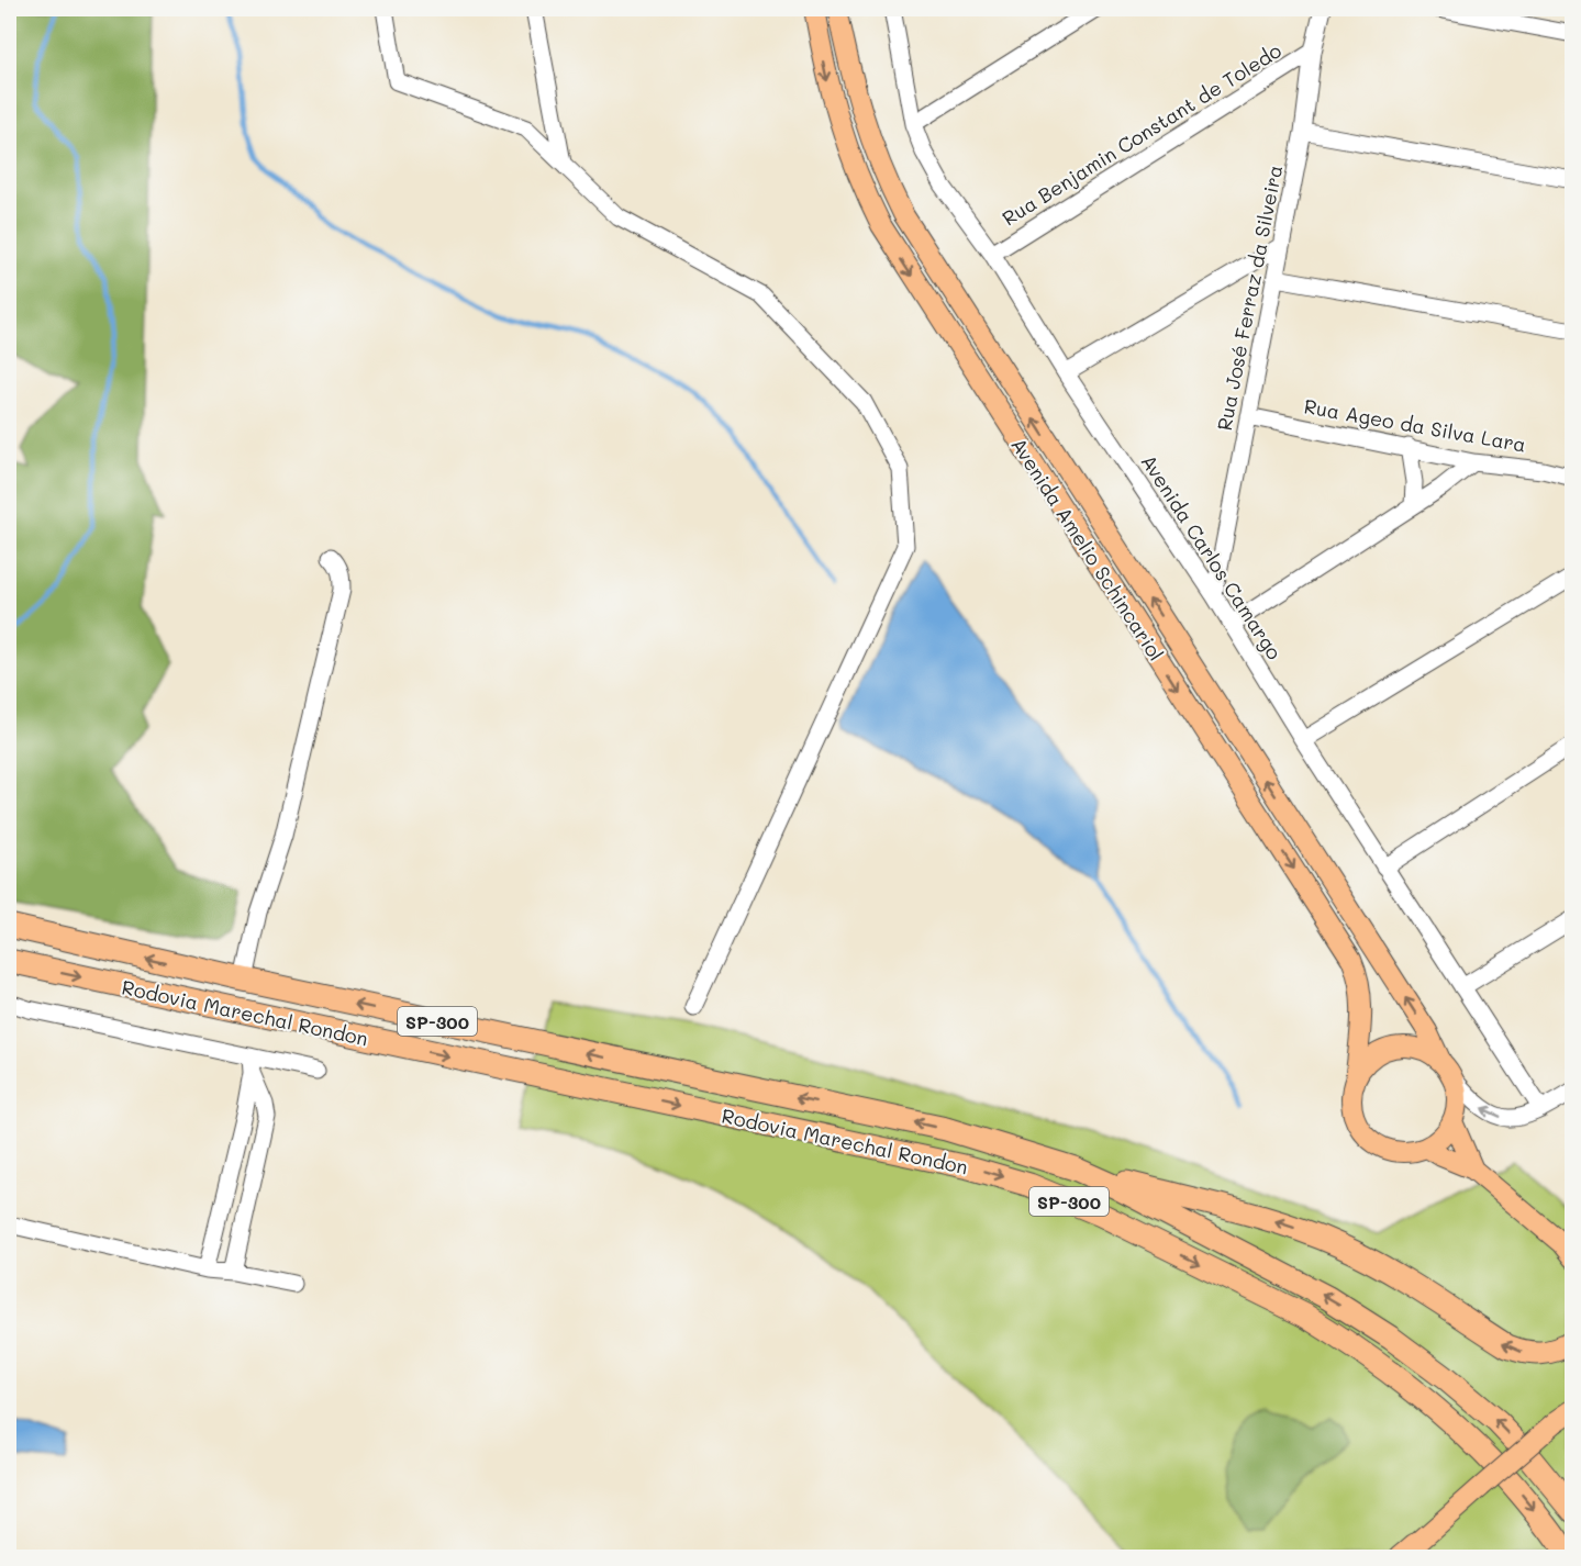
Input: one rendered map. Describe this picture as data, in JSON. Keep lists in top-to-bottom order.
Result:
{
  "streets": {
    "highway": ["Rodovia Marechal Rondon", "SP-300"],
    "main road": ["Avenida Amelio Schincariol"],
    "street": [
      "Rua Benjamin Constant de Toledo",
      "Rua José Ferraz da Silveira",
      "Rua Ageo da Silva Lara",
      "Avenida Carlos Camargo"
    ]
  },
  "crossings": [
    ["Rua Benjamin Constant de Toledo", "Rua José Ferraz da Silveira"],
    ["Rua Benjamin Constant de Toledo", "Avenida Carlos Camargo"],
    ["Rua José Ferraz da Silveira", "Rua Ageo da Silva Lara"],
    ["Rua José Ferraz da Silveira", "Avenida Carlos Camargo"]
  ]
}
